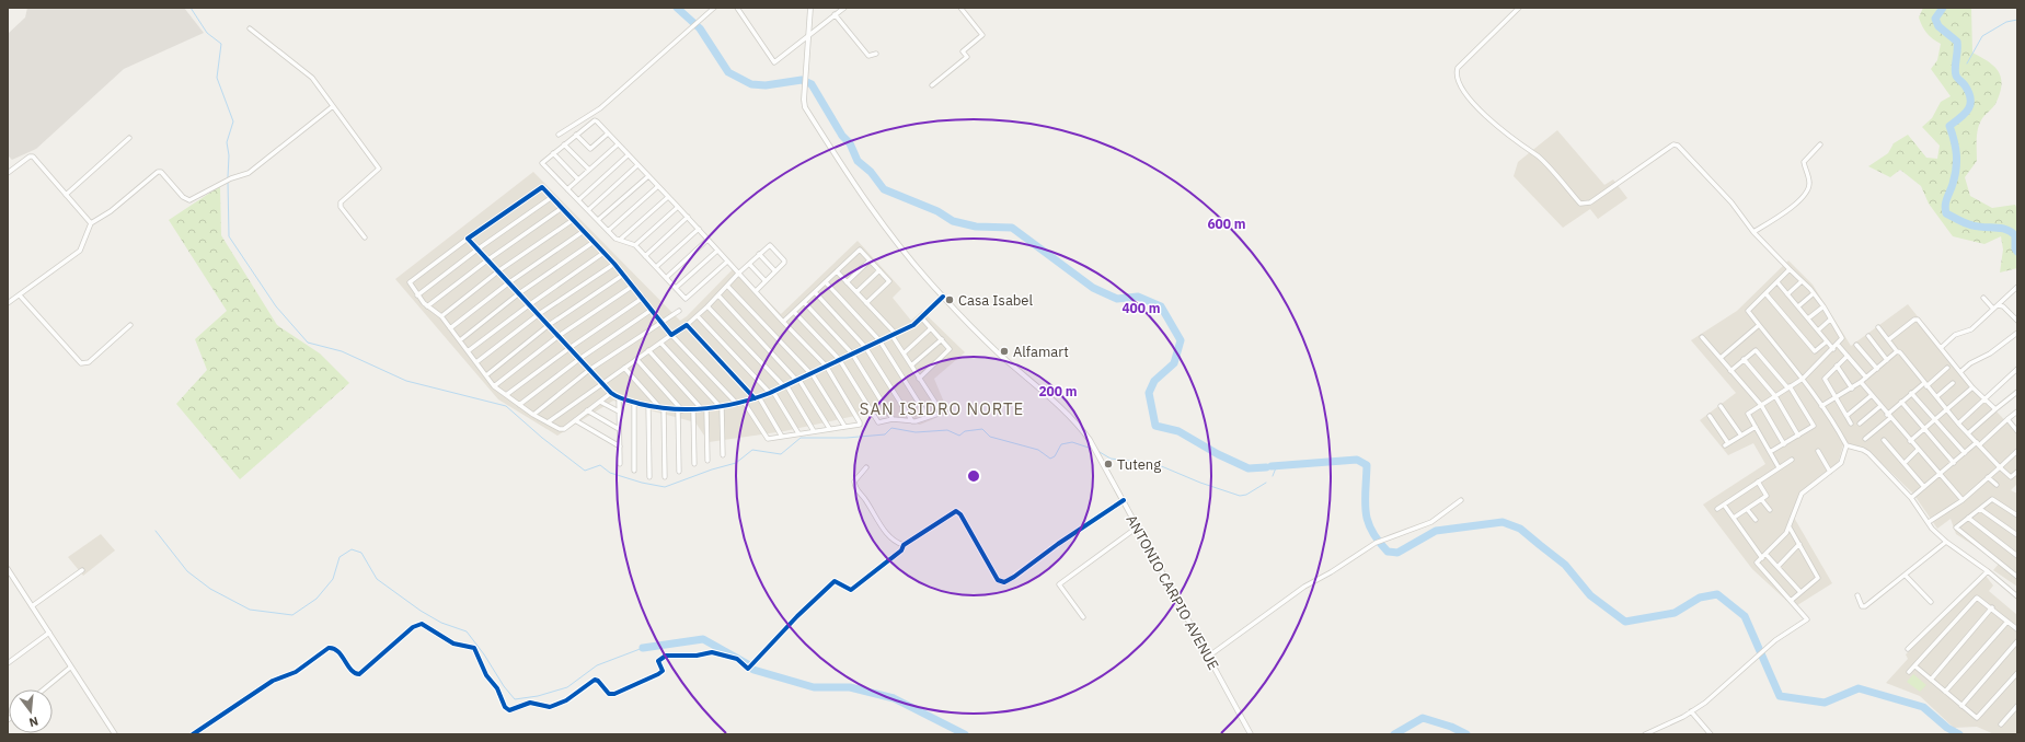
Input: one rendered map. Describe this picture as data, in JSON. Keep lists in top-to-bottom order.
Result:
{
  "streets": {
    "street": ["ANTONIO CARPIO AVENUE"]
  },
  "districts": ["SAN ISIDRO NORTE"],
  "places": ["Casa Isabel", "Alfamart", "Tuteng"],
  "north": "bottom",
  "rings": ["600 m", "400 m", "200 m"]
}
